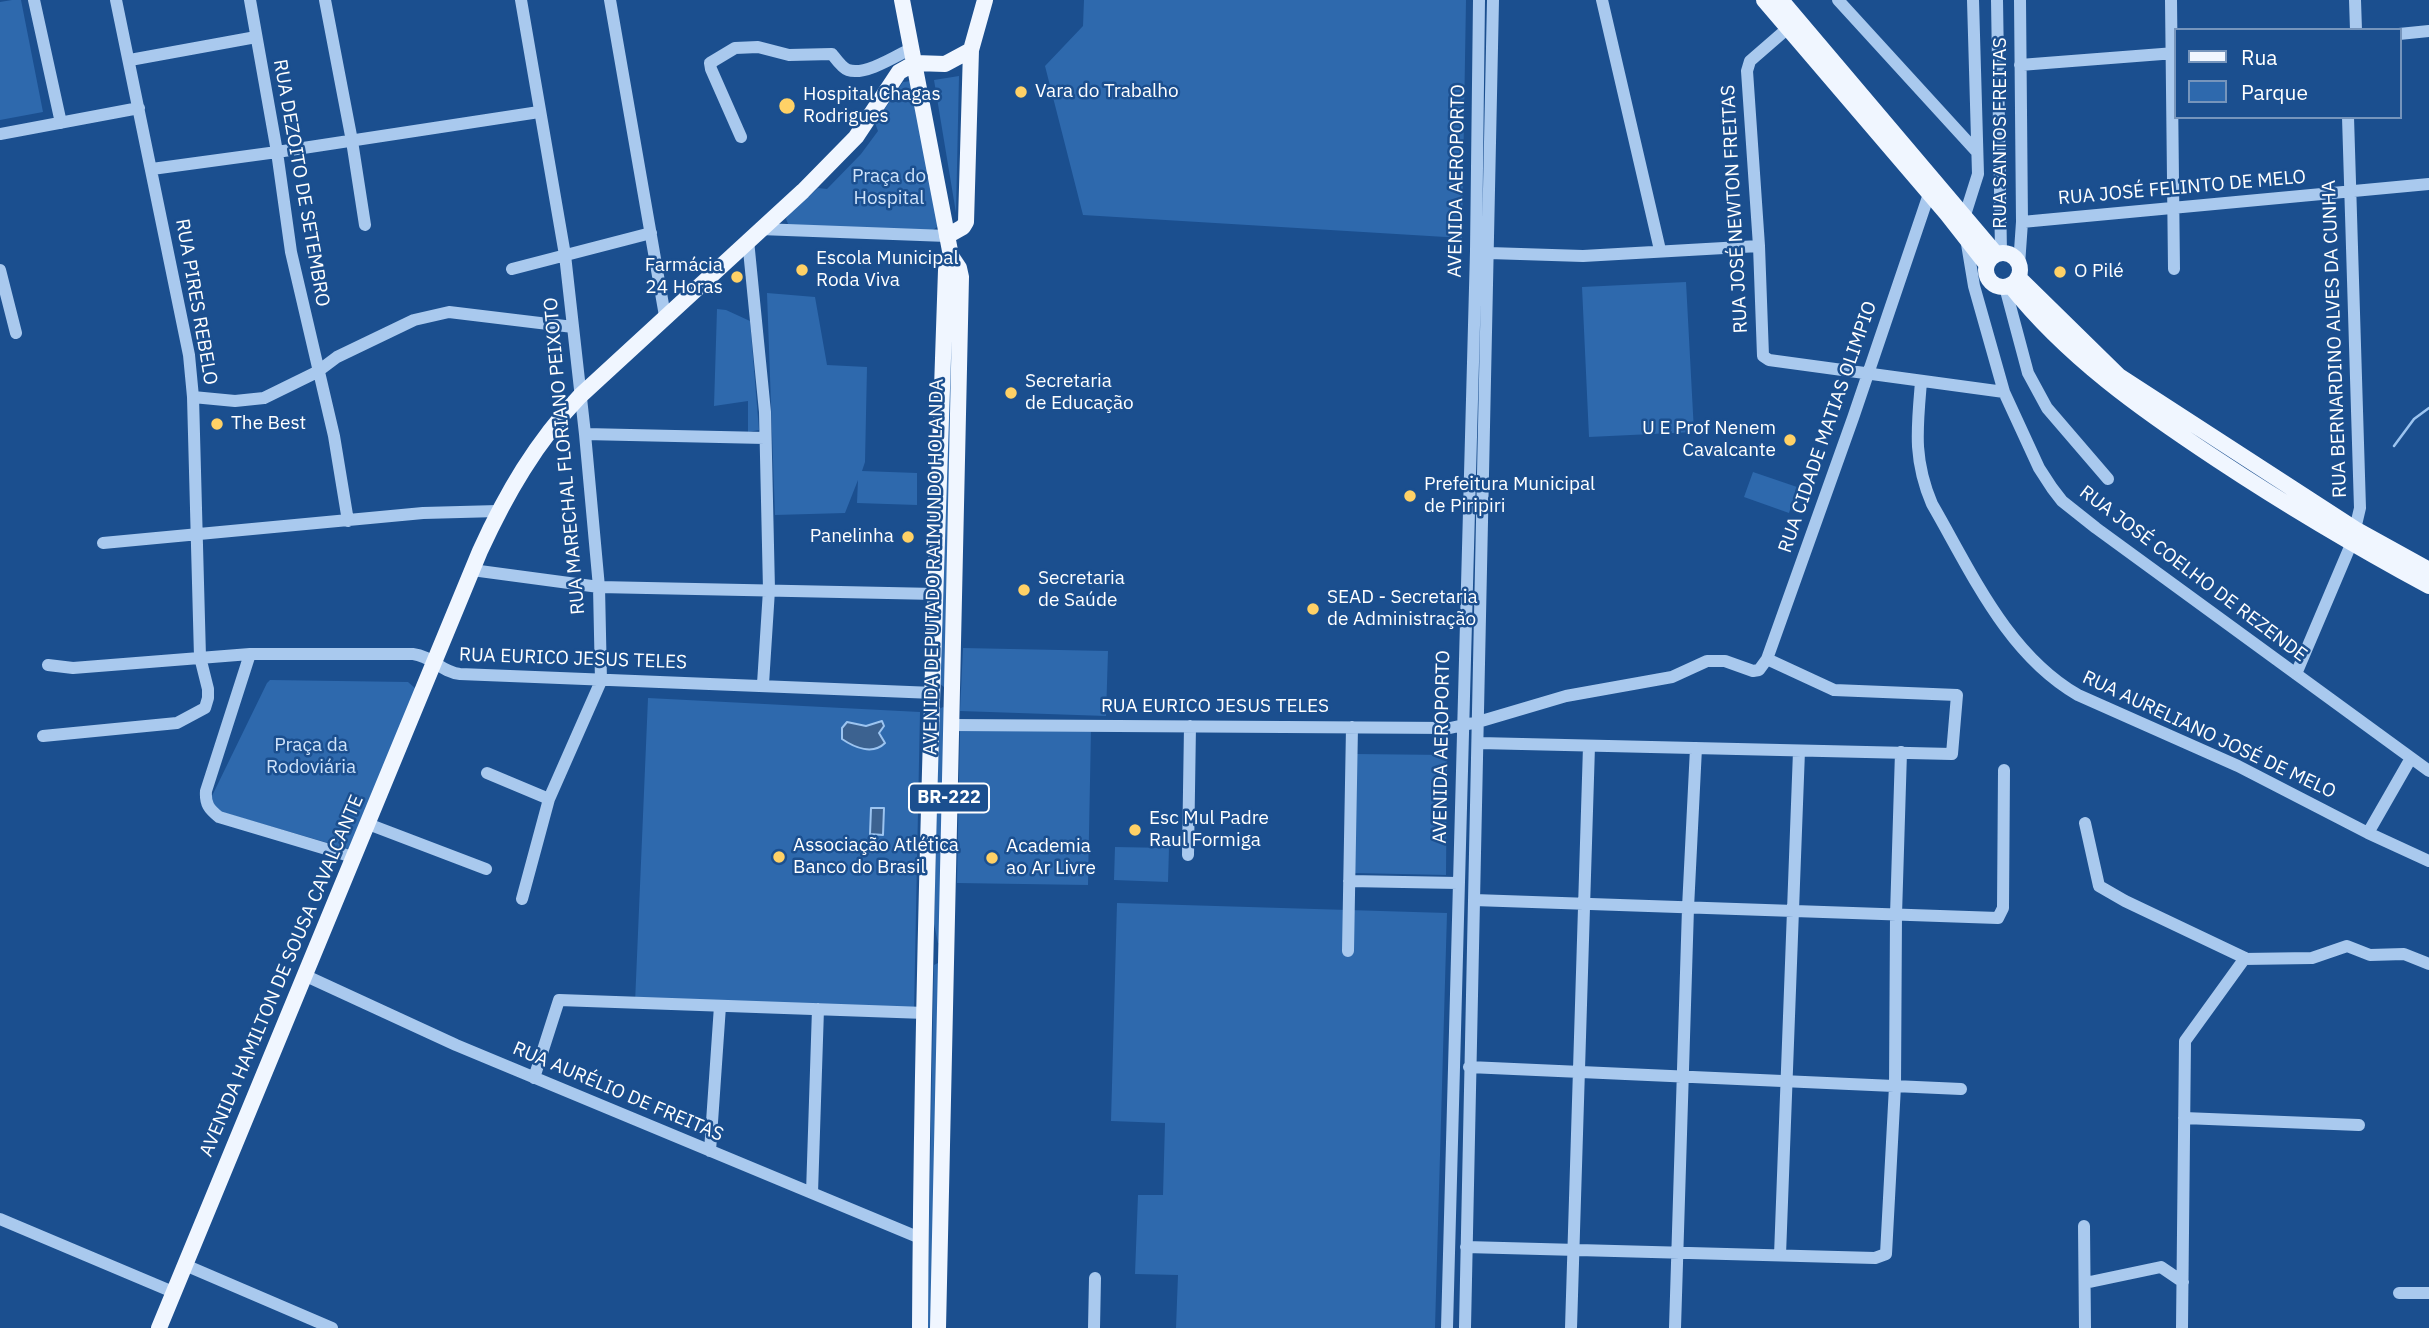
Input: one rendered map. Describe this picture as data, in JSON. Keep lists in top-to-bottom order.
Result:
{
  "streets": {
    "main road": ["AVENIDA DEPUTADO RAIMUNDO HOLANDA", "BR-222", "AVENIDA HAMILTON DE SOUSA CAVALCANTE"],
    "street": [
      "RUA SANTOS FREITAS",
      "AVENIDA AEROPORTO",
      "RUA DEZOITO DE SETEMBRO",
      "RUA JOSÉ FELINTO DE MELO",
      "RUA JOSÉ NEWTON FREITAS",
      "RUA PIRES REBELO",
      "RUA BERNARDINO ALVES DA CUNHA",
      "RUA CIDADE MATIAS OLIMPIO",
      "RUA MARECHAL FLORIANO PEIXOTO",
      "RUA JOSÉ COELHO DE REZENDE",
      "RUA EURICO JESUS TELES",
      "RUA AURELIANO JOSÉ DE MELO",
      "RUA AURÉLIO DE FREITAS"
    ]
  },
  "crossings": [
    ["RUA SANTOS FREITAS", "RUA JOSÉ FELINTO DE MELO"],
    ["RUA SANTOS FREITAS", "RUA JOSÉ COELHO DE REZENDE"],
    ["AVENIDA AEROPORTO", "RUA EURICO JESUS TELES"],
    ["RUA JOSÉ FELINTO DE MELO", "RUA BERNARDINO ALVES DA CUNHA"],
    ["RUA JOSÉ NEWTON FREITAS", "RUA CIDADE MATIAS OLIMPIO"],
    ["RUA PIRES REBELO", "RUA EURICO JESUS TELES"],
    ["RUA BERNARDINO ALVES DA CUNHA", "RUA JOSÉ COELHO DE REZENDE"],
    ["RUA CIDADE MATIAS OLIMPIO", "RUA EURICO JESUS TELES"],
    ["RUA MARECHAL FLORIANO PEIXOTO", "RUA EURICO JESUS TELES"],
    ["RUA MARECHAL FLORIANO PEIXOTO", "AVENIDA HAMILTON DE SOUSA CAVALCANTE"],
    ["AVENIDA DEPUTADO RAIMUNDO HOLANDA", "RUA EURICO JESUS TELES"],
    ["AVENIDA DEPUTADO RAIMUNDO HOLANDA", "BR-222"],
    ["AVENIDA DEPUTADO RAIMUNDO HOLANDA", "RUA AURÉLIO DE FREITAS"],
    ["RUA EURICO JESUS TELES", "AVENIDA HAMILTON DE SOUSA CAVALCANTE"],
    ["BR-222", "AVENIDA HAMILTON DE SOUSA CAVALCANTE"],
    ["AVENIDA HAMILTON DE SOUSA CAVALCANTE", "RUA AURÉLIO DE FREITAS"]
  ],
  "parks": ["Praça do Hospital", "Praça da Rodoviária"],
  "places": [
    "Vara do Trabalho",
    "Hospital Chagas Rodrigues",
    "Escola Municipal Roda Viva",
    "O Pilé",
    "Farmácia 24 Horas",
    "Secretaria de Educação",
    "The Best",
    "U E Prof Nenem Cavalcante",
    "Prefeitura Municipal de Piripiri",
    "Panelinha",
    "Secretaria de Saúde",
    "SEAD - Secretaria de Administração",
    "Esc Mul Padre Raul Formiga",
    "Associação Atlética Banco do Brasil",
    "Academia ao Ar Livre"
  ],
  "legend": ["Rua", "Parque"]
}
